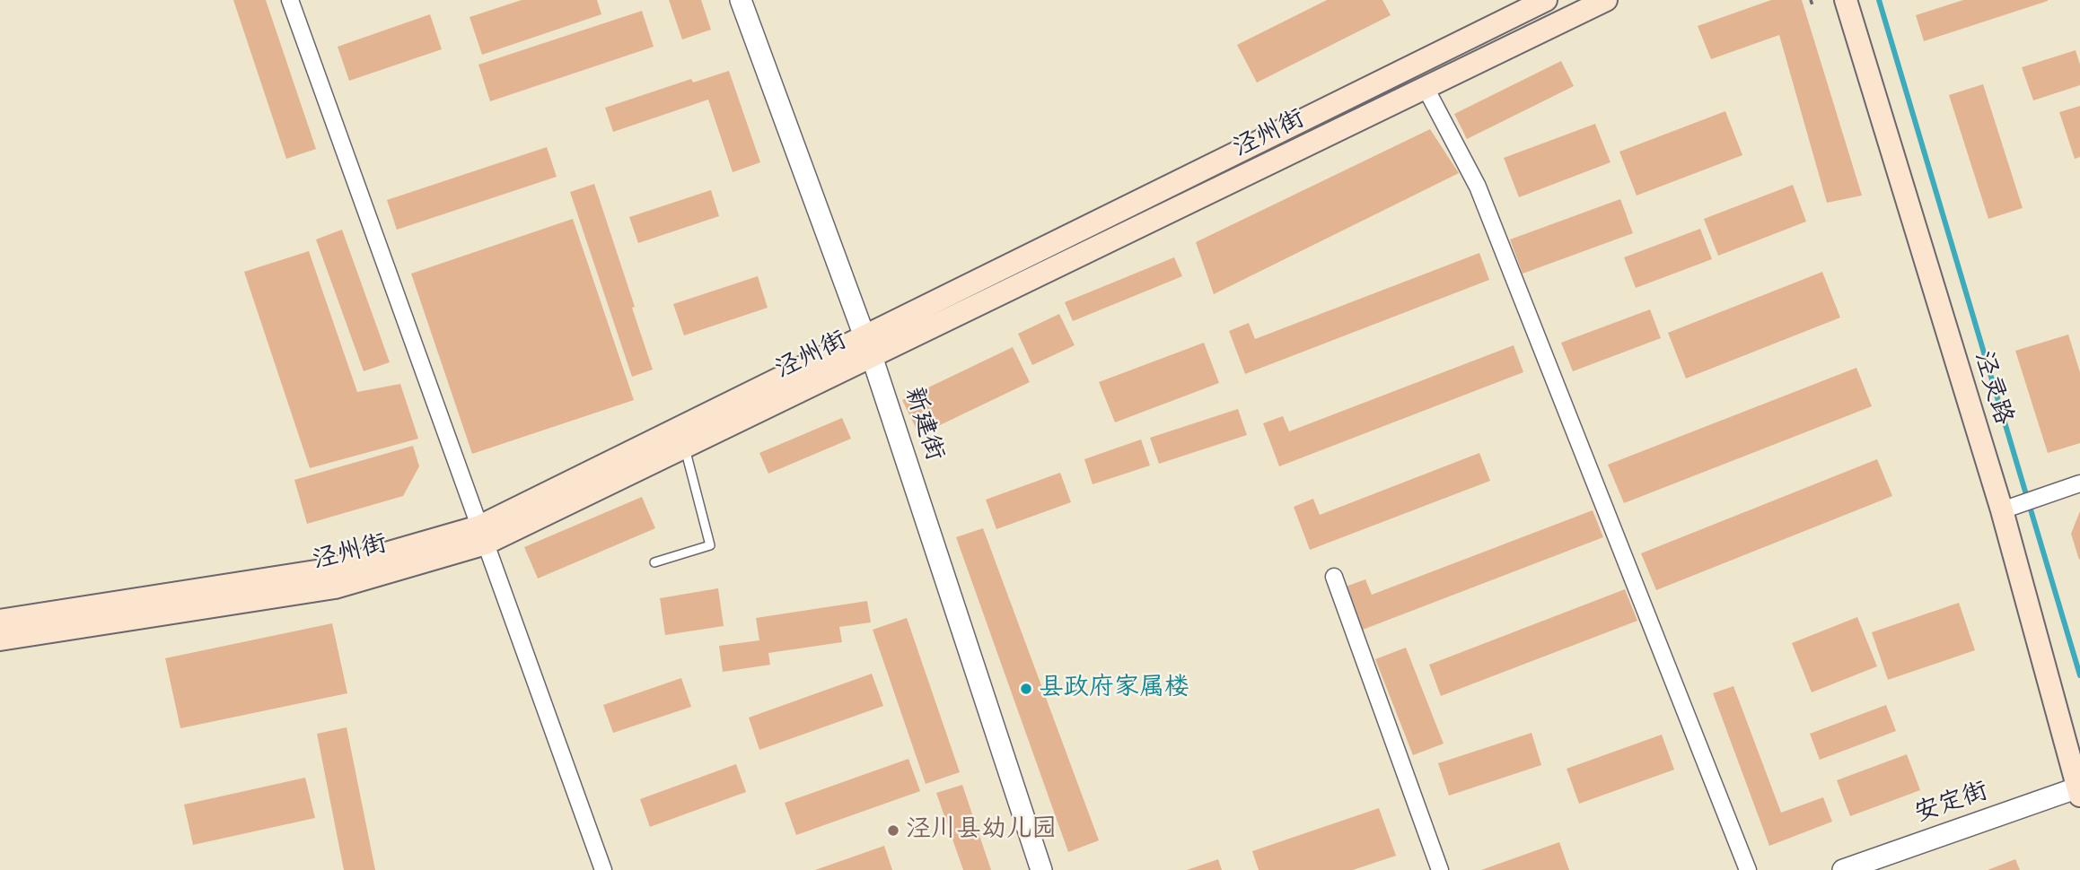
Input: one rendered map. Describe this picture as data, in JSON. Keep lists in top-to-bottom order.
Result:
{
  "streets": {
    "main road": ["泾州街", "泾灵路"],
    "street": ["新建街", "安定街"]
  },
  "crossings": [
    ["泾州街", "新建街"],
    ["泾灵路", "安定街"]
  ],
  "places": ["县政府家属楼", "泾川县幼儿园"]
}
